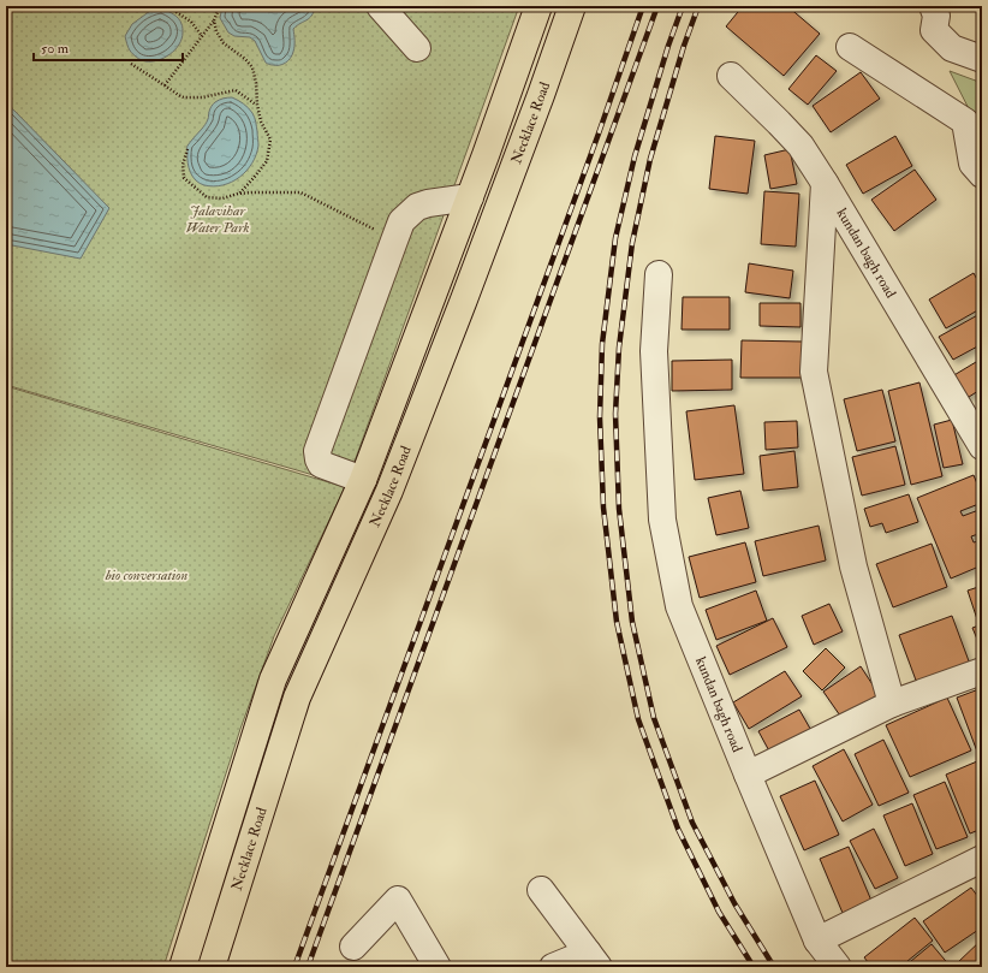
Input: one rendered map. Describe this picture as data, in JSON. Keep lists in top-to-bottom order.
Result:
{
  "streets": {
    "main road": ["Necklace Road"],
    "street": ["kundan bagh road"]
  },
  "parks": ["Jalavihar Water Park", "bio conversation"],
  "scale_bar": "50 m"
}
